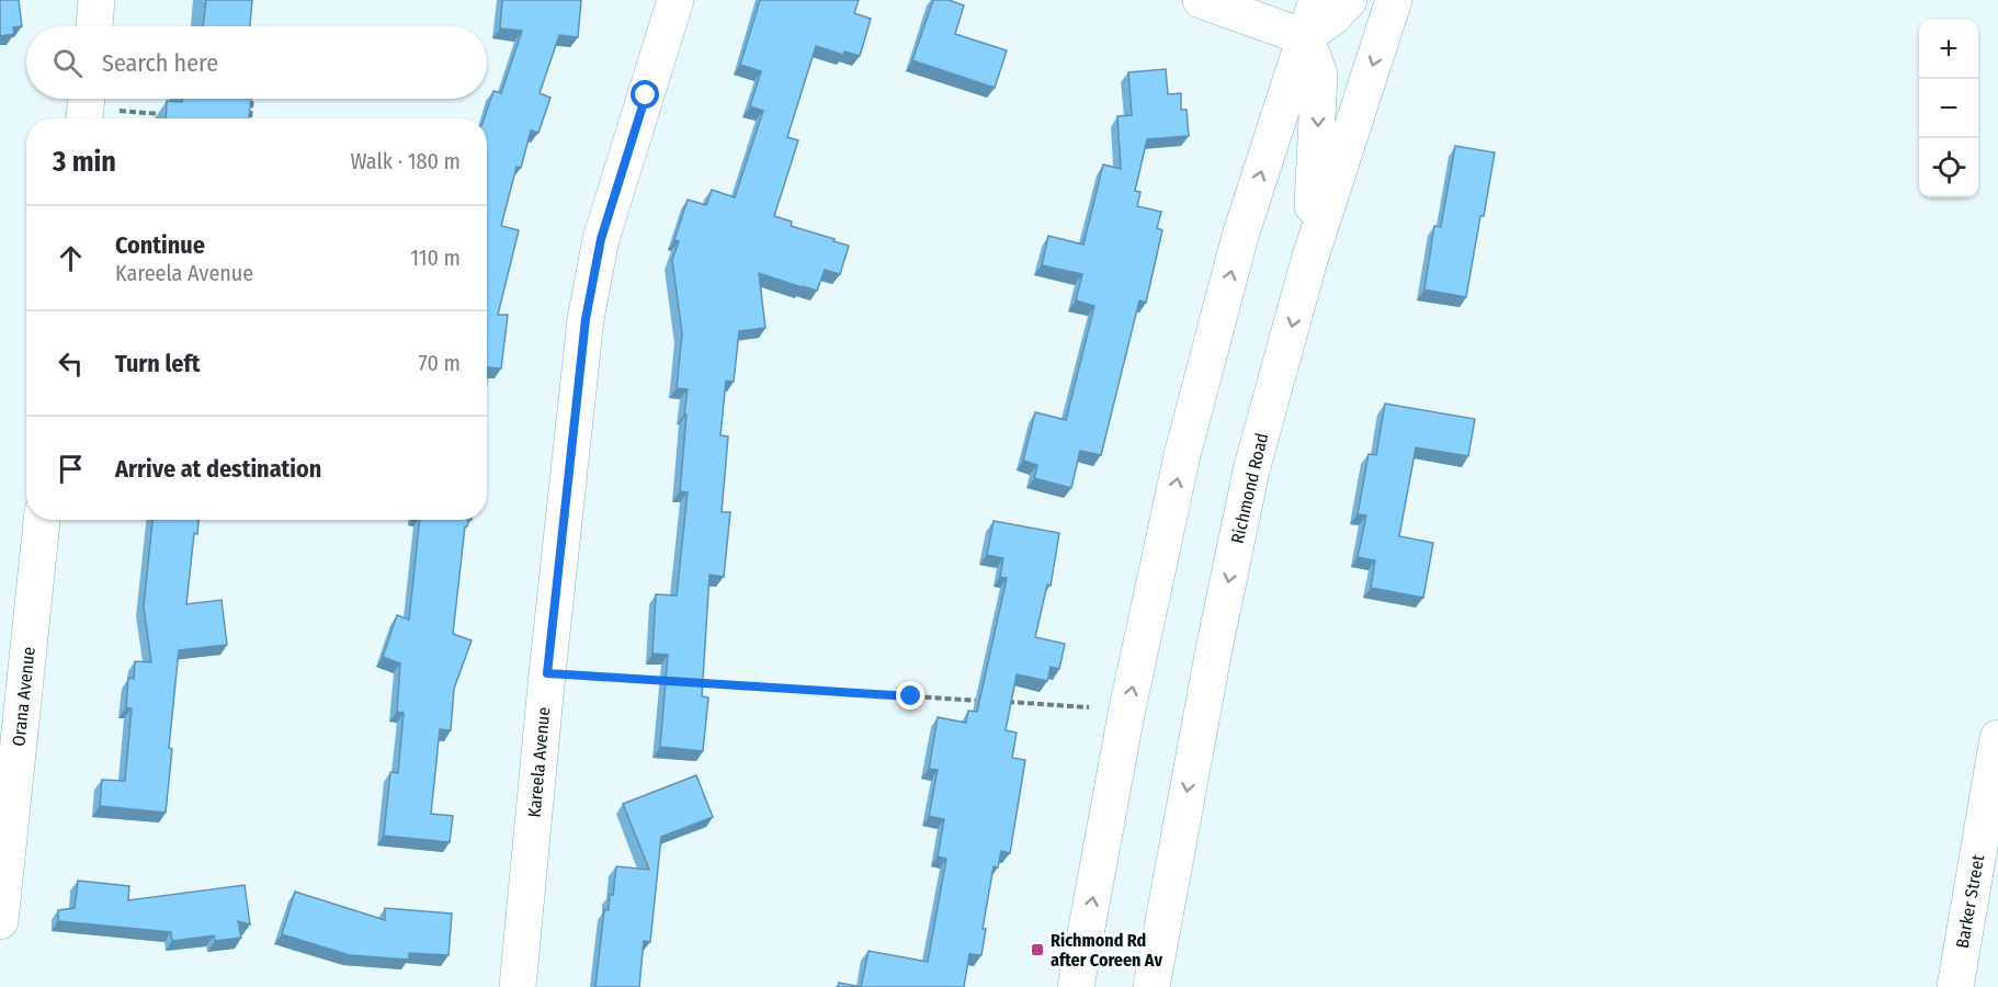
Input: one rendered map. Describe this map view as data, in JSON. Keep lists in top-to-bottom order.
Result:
{
  "streets": {
    "main road": [
      "Richmond Road",
      "Orana Avenue",
      "Kareela Avenue",
      "Barker Street"
    ]
  },
  "places": {
    "transit": ["Richmond Rd after Coreen Av"]
  },
  "page": {
    "map_buttons": ["+", "−"],
    "search": "Search here",
    "heading": ["3 min", "Walk · 180 m"],
    "list": [
      ["Continue", "Kareela Avenue", "110 m"],
      ["Turn left", "70 m"],
      "Arrive at destination"
    ]
  }
}
